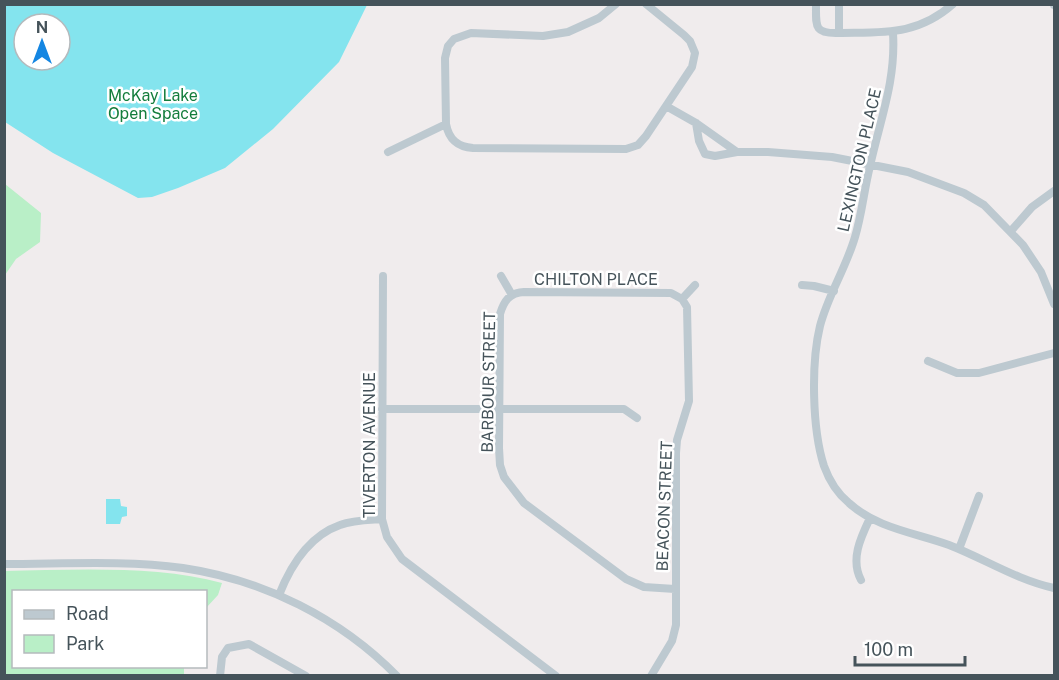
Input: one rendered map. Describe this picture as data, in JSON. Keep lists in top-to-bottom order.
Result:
{
  "streets": {
    "street": [
      "LEXINGTON PLACE",
      "CHILTON PLACE",
      "BARBOUR STREET",
      "TIVERTON AVENUE",
      "BEACON STREET"
    ]
  },
  "crossings": [
    ["CHILTON PLACE", "BARBOUR STREET"],
    ["CHILTON PLACE", "BEACON STREET"],
    ["BARBOUR STREET", "BEACON STREET"]
  ],
  "parks": ["McKay Lake Open Space"],
  "legend": ["Road", "Park"],
  "scale_bar": "100 m",
  "north": "top"
}
